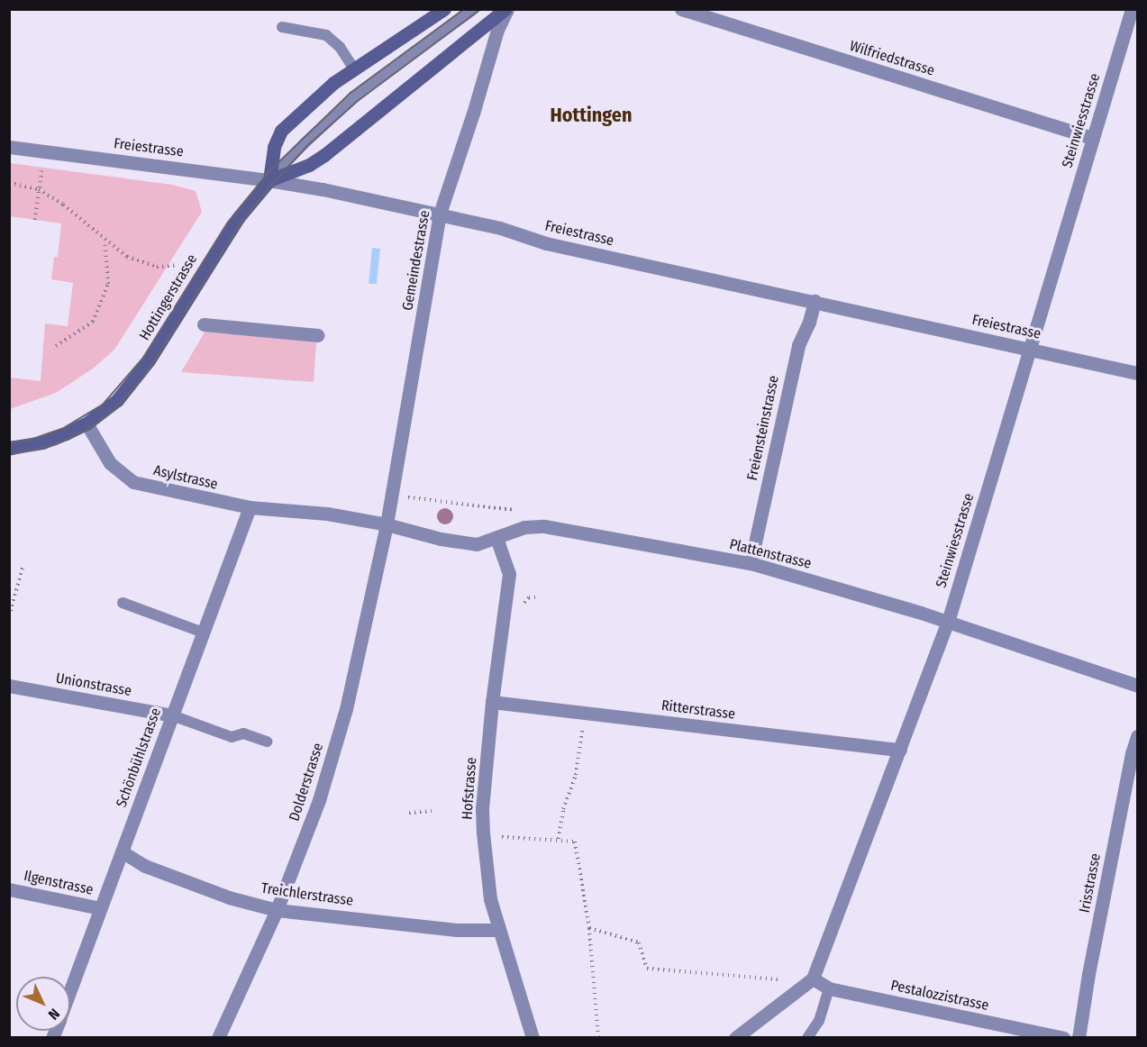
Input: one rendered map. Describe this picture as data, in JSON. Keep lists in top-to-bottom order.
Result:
{
  "streets": {
    "main road": ["Hottingerstrasse"],
    "street": [
      "Wilfriedstrasse",
      "Steinwiesstrasse",
      "Freiestrasse",
      "Gemeindestrasse",
      "Freiensteinstrasse",
      "Asylstrasse",
      "Plattenstrasse",
      "Unionstrasse",
      "Ritterstrasse",
      "Schönbühlstrasse",
      "Dolderstrasse",
      "Hofstrasse",
      "Ilgenstrasse",
      "Irisstrasse",
      "Treichlerstrasse",
      "Pestalozzistrasse"
    ]
  },
  "crossings": [
    ["Wilfriedstrasse", "Steinwiesstrasse"],
    ["Steinwiesstrasse", "Freiestrasse"],
    ["Steinwiesstrasse", "Plattenstrasse"],
    ["Steinwiesstrasse", "Ritterstrasse"],
    ["Steinwiesstrasse", "Pestalozzistrasse"],
    ["Freiestrasse", "Gemeindestrasse"],
    ["Freiestrasse", "Hottingerstrasse"],
    ["Freiestrasse", "Freiensteinstrasse"],
    ["Gemeindestrasse", "Asylstrasse"],
    ["Gemeindestrasse", "Plattenstrasse"],
    ["Gemeindestrasse", "Dolderstrasse"],
    ["Hottingerstrasse", "Asylstrasse"],
    ["Freiensteinstrasse", "Plattenstrasse"],
    ["Asylstrasse", "Plattenstrasse"],
    ["Asylstrasse", "Schönbühlstrasse"],
    ["Asylstrasse", "Dolderstrasse"],
    ["Plattenstrasse", "Dolderstrasse"],
    ["Plattenstrasse", "Hofstrasse"],
    ["Unionstrasse", "Schönbühlstrasse"],
    ["Ritterstrasse", "Hofstrasse"],
    ["Schönbühlstrasse", "Ilgenstrasse"],
    ["Schönbühlstrasse", "Treichlerstrasse"],
    ["Dolderstrasse", "Treichlerstrasse"],
    ["Hofstrasse", "Treichlerstrasse"]
  ],
  "districts": ["Hottingen"],
  "north": "bottom right"
}
